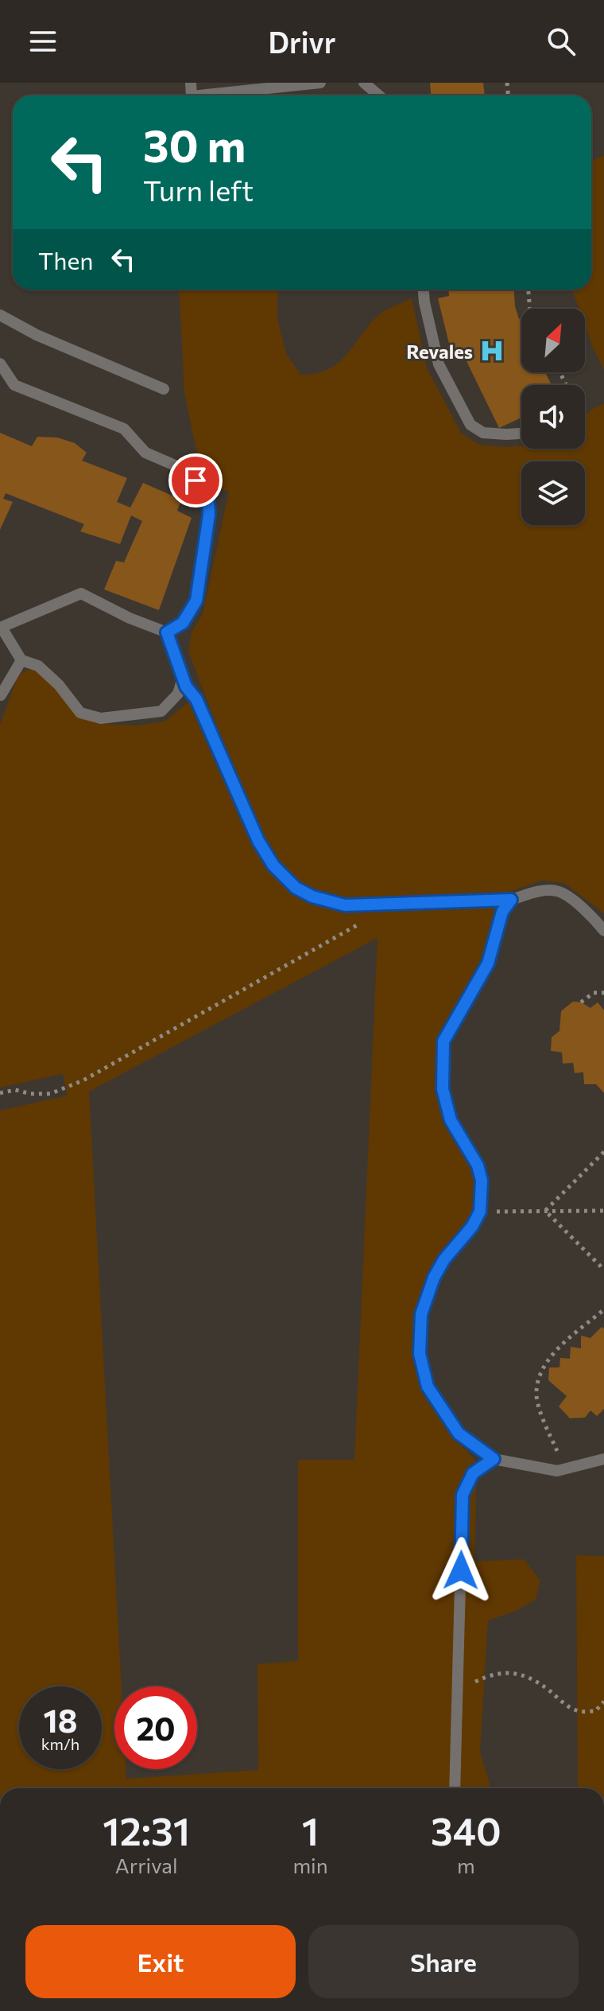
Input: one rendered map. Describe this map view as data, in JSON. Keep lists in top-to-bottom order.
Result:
{
  "places": {
    "hospital": ["Revales"]
  },
  "north": "top right",
  "page": {
    "header": "Drivr",
    "turn": ["30 m", "Turn left"],
    "then": "Then",
    "speed": "18 km/h",
    "limit": "20",
    "eta": [
      "12:31",
      "Arrival",
      "1",
      "min",
      "340",
      "m"
    ],
    "buttons": ["Exit", "Share"]
  }
}
